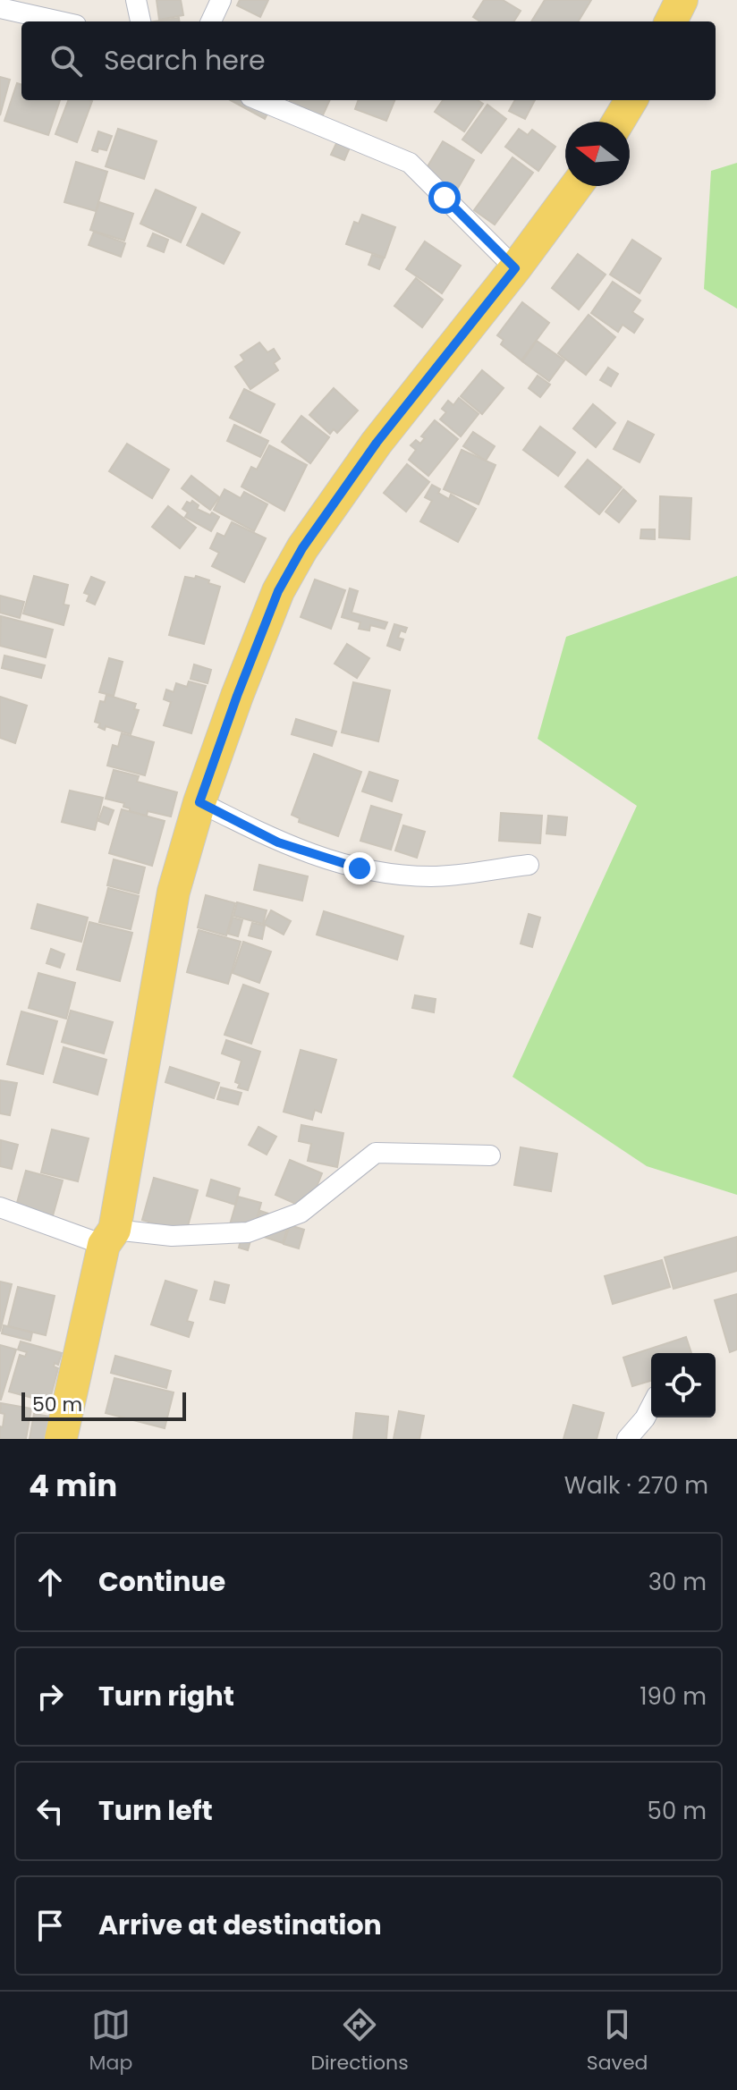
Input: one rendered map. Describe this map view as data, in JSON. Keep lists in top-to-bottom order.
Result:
{
  "scale_bar": "50 m",
  "north": "left",
  "page": {
    "search": "Search here",
    "scale": "50 m",
    "heading": ["4 min", "Walk · 270 m"],
    "list": [
      ["Continue", "30 m"],
      ["Turn right", "190 m"],
      ["Turn left", "50 m"],
      "Arrive at destination"
    ],
    "nav": ["Map", "Directions", "Saved"]
  }
}
